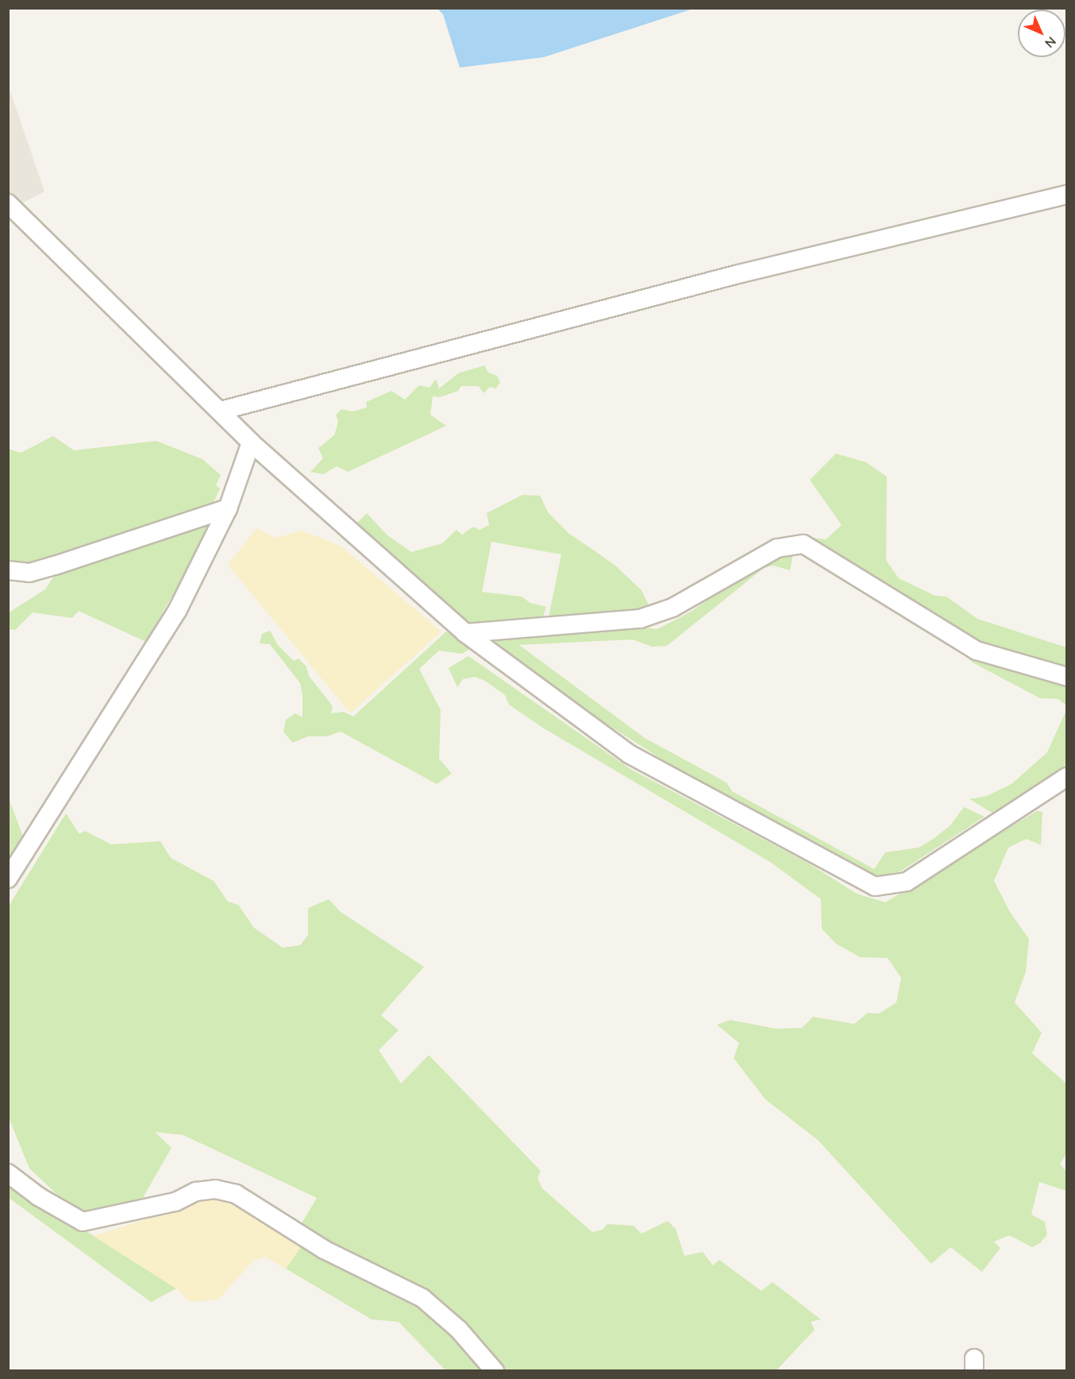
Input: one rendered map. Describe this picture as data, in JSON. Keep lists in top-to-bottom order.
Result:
{
  "north": "bottom right"
}
